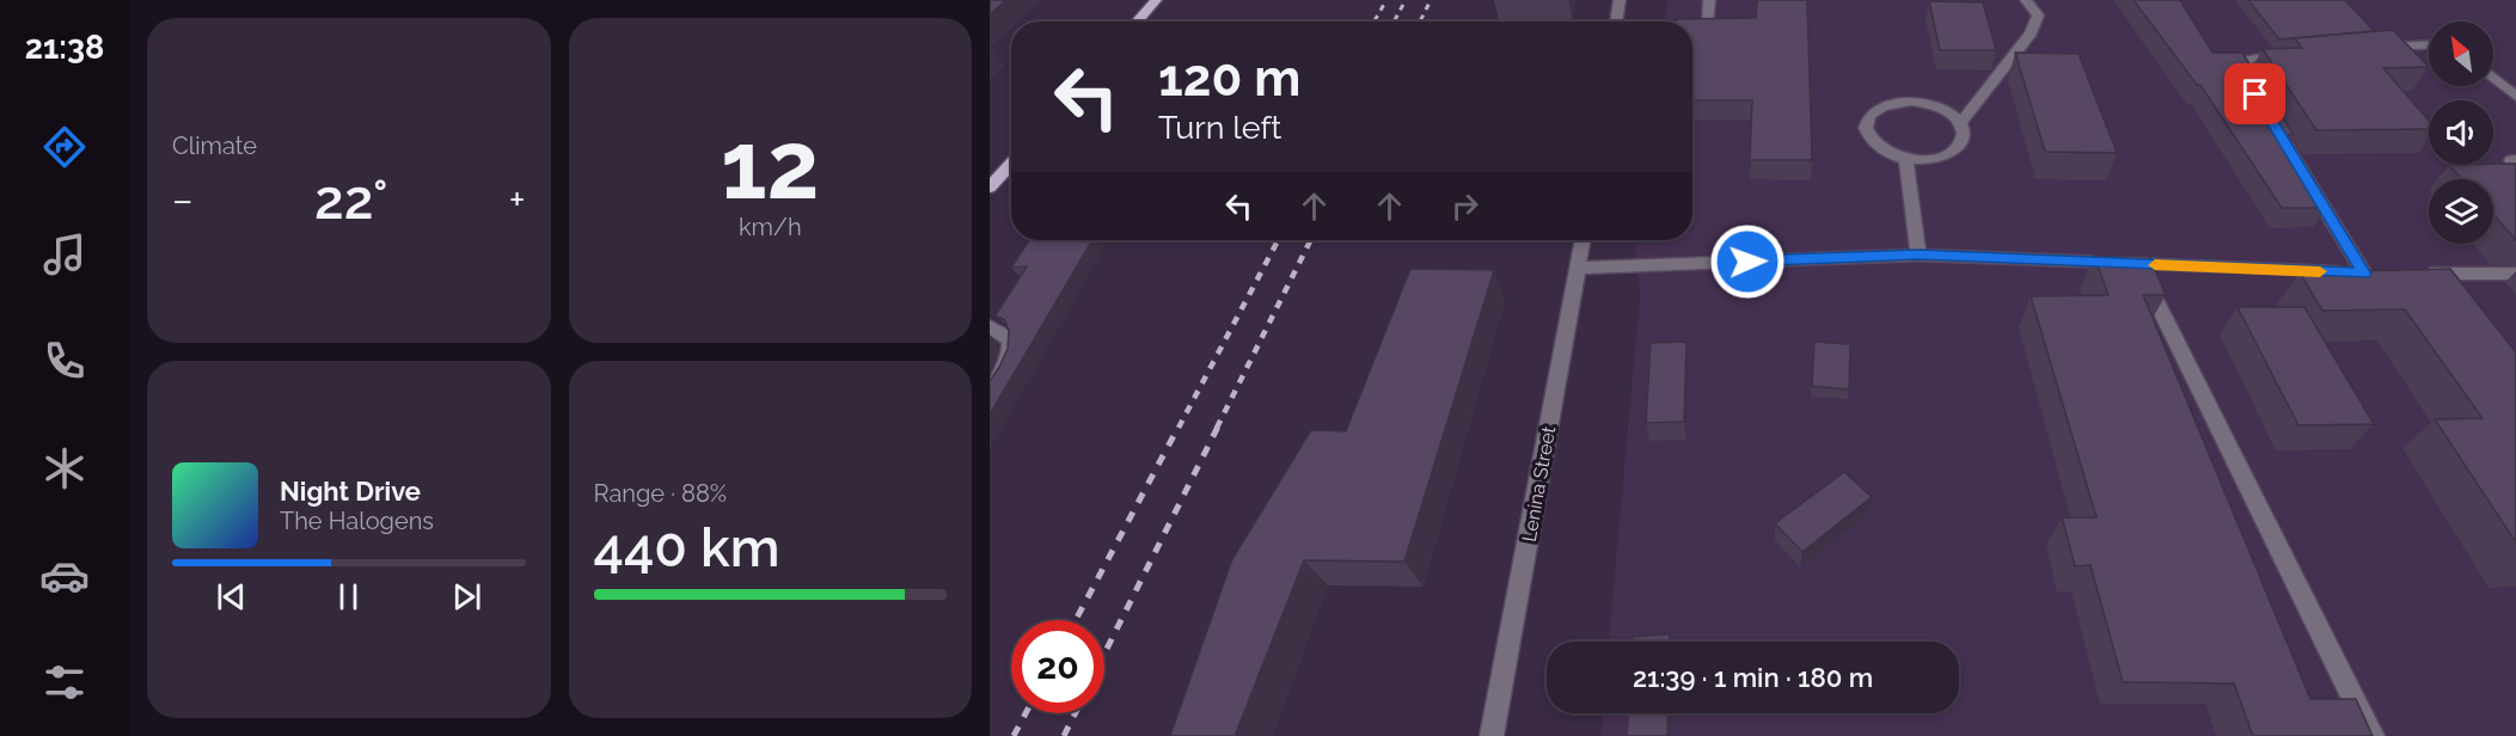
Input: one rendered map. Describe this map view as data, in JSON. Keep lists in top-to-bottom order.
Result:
{
  "streets": {
    "street": ["Lenina Street"]
  },
  "north": "top left",
  "page": {
    "tabs": "21:38",
    "tile": [
      "Climate",
      ["12", "km/h"],
      ["Range · 88%", "440 km"]
    ],
    "turn": ["120 m", "Turn left"],
    "heat": ["−", "22°", "+"],
    "song": ["Night Drive", "The Halogens"],
    "limit": "20",
    "trip": "21:39 · 1 min · 180 m"
  }
}
